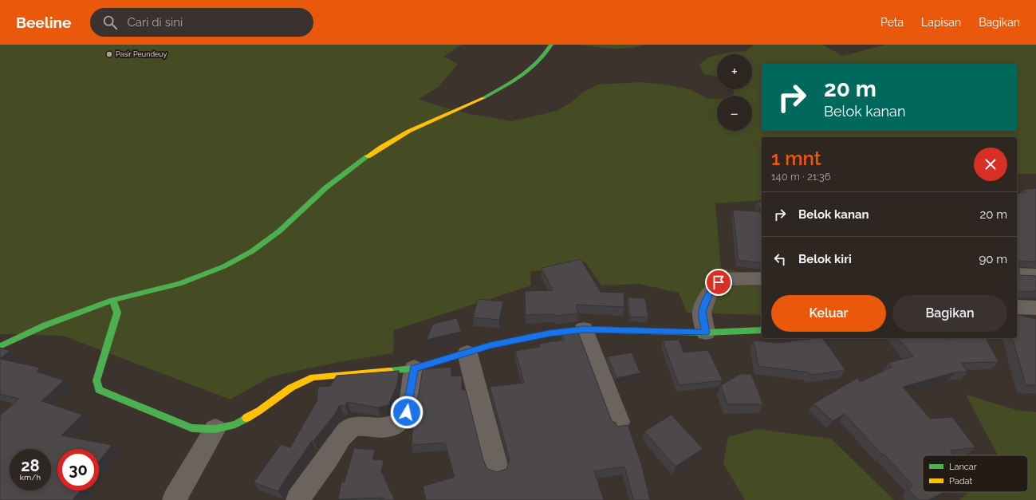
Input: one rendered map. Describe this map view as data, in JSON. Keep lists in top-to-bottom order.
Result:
{
  "places": ["Pasir Peundeuy"],
  "legend": ["Lancar", "Padat"],
  "page": {
    "header": "Beeline",
    "search": "Cari di sini",
    "nav": ["Peta", "Lapisan", "Bagikan"],
    "map_buttons": ["+", "−"],
    "turn": ["20 m", "Belok kanan"],
    "heading": ["1 mnt", "140 m · 21:36"],
    "list": [
      {
        "name": "Belok kanan",
        "value": "20 m"
      },
      {
        "name": "Belok kiri",
        "value": "90 m"
      }
    ],
    "buttons": ["Keluar", "Bagikan"],
    "speed": "28 km/h",
    "limit": "30"
  }
}
